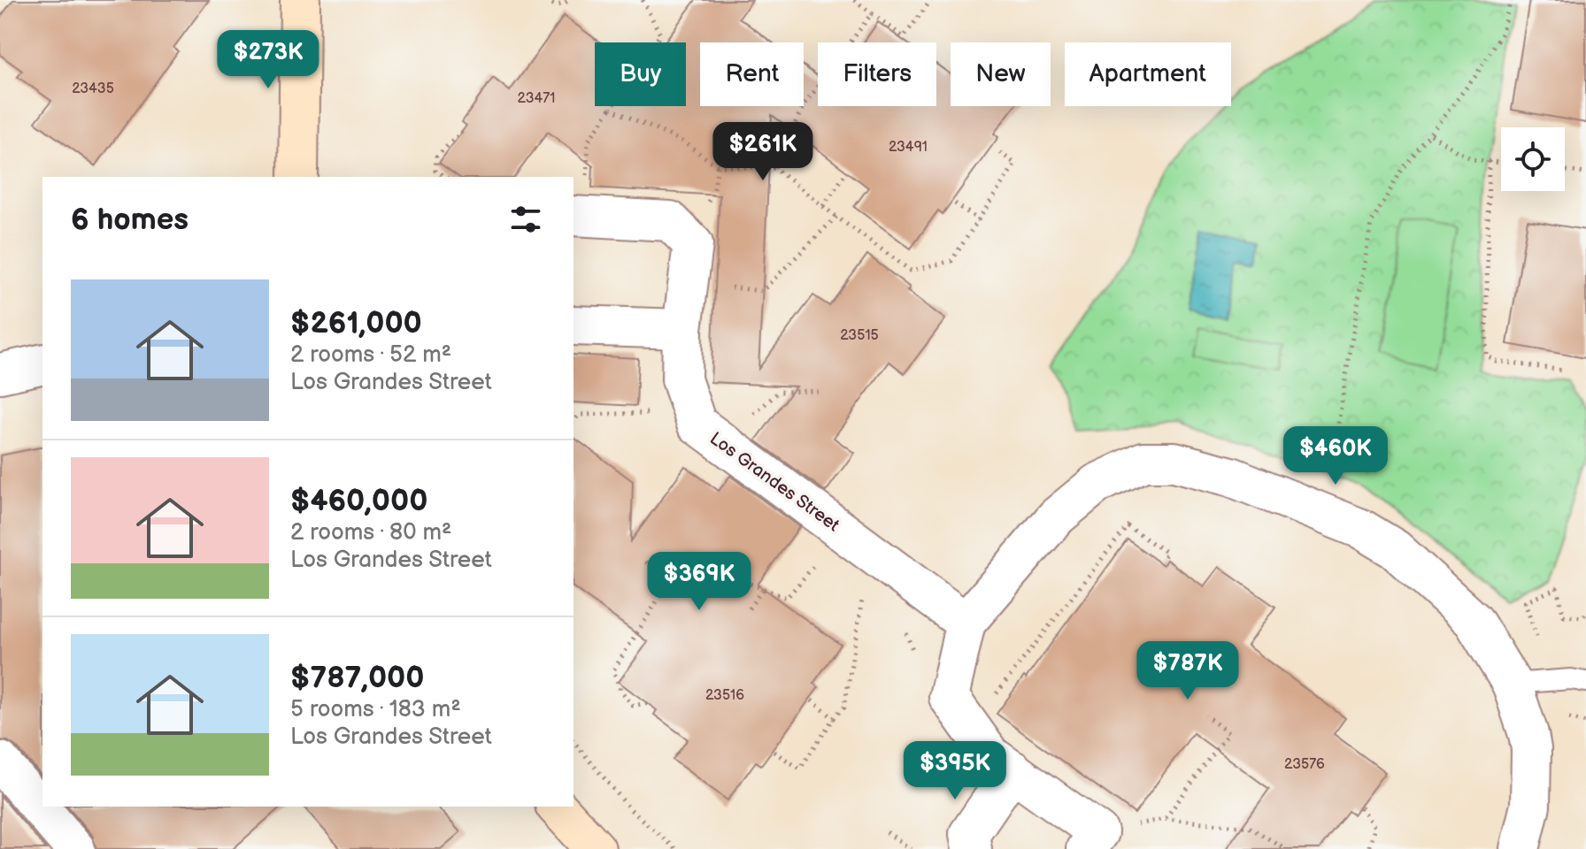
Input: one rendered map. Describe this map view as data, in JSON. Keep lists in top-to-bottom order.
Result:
{
  "streets": {
    "street": ["Los Grandes Street"]
  },
  "house_numbers": [
    "23435",
    "23471",
    "23491",
    "23515",
    "23516",
    "23576"
  ],
  "page": {
    "price": [
      "$273K",
      "$261K",
      "$460K",
      "$369K",
      "$787K",
      "$395K"
    ],
    "chip": [
      "Buy",
      "Rent",
      "Filters",
      "New",
      "Apartment"
    ],
    "heading": "6 homes",
    "list": [
      {
        "name": "$261,000",
        "note": "2 rooms · 52 m² · Los Grandes Street"
      },
      {
        "name": "$460,000",
        "note": "2 rooms · 80 m² · Los Grandes Street"
      },
      {
        "name": "$787,000",
        "note": "5 rooms · 183 m² · Los Grandes Street"
      }
    ]
  }
}
